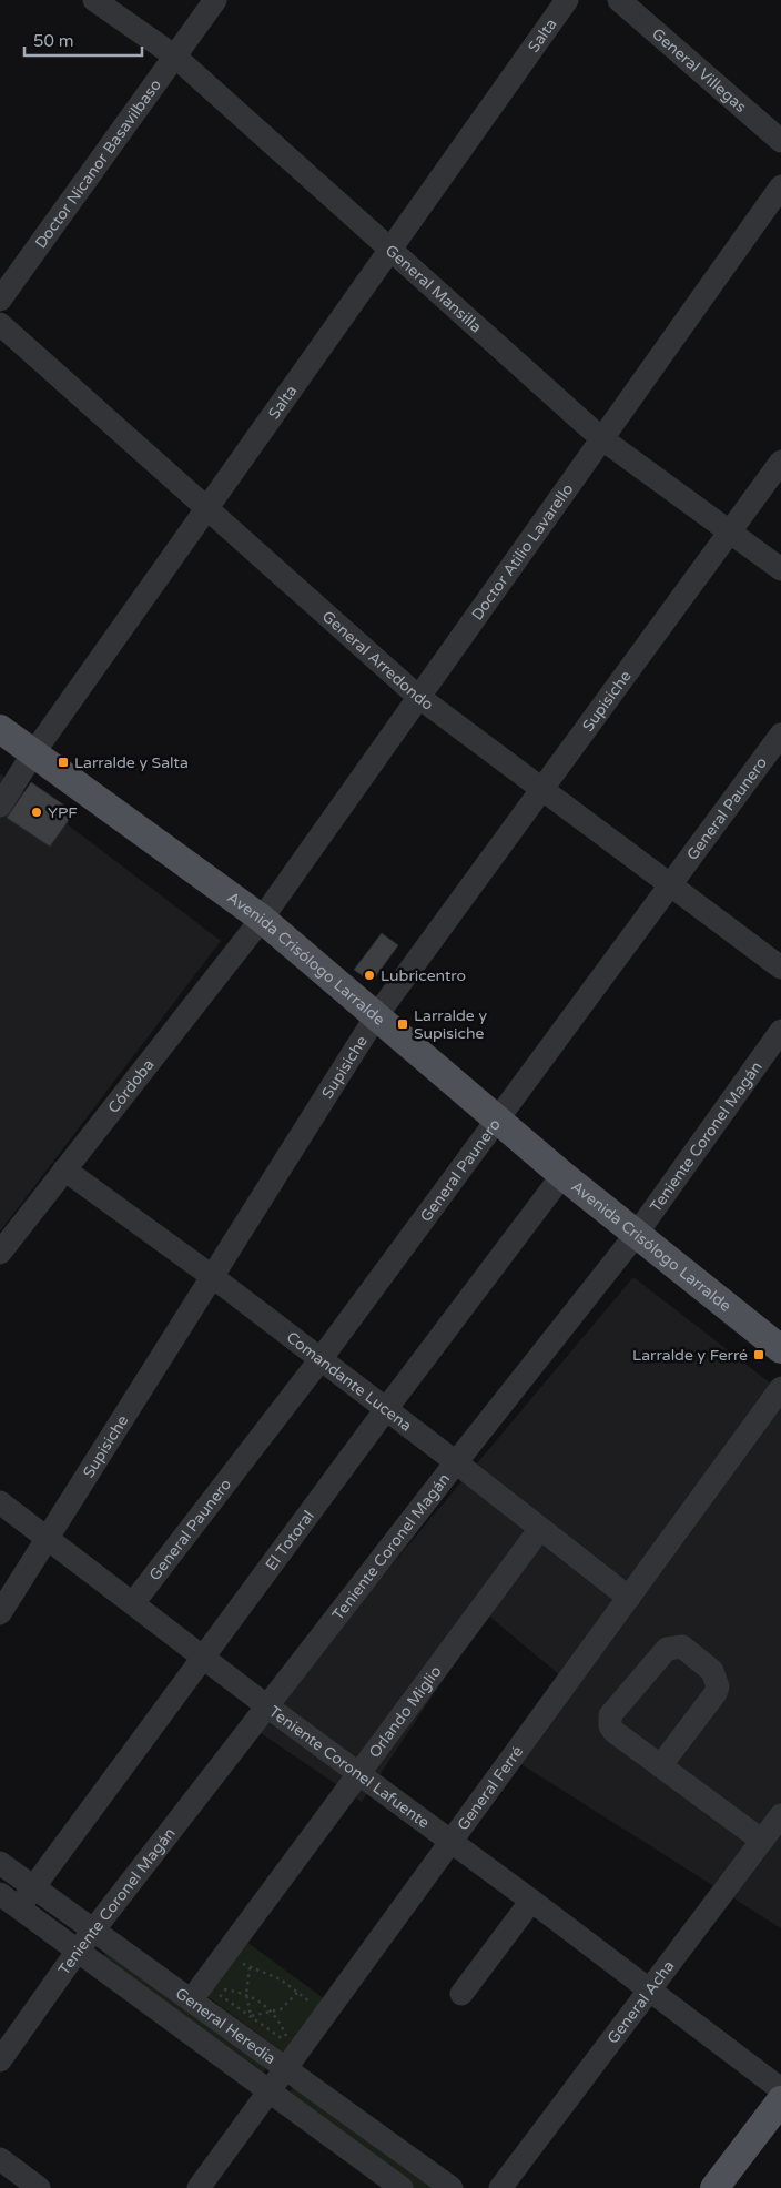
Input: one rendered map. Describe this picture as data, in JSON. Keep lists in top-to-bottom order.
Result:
{
  "streets": {
    "main road": ["Avenida Crisólogo Larralde"],
    "street": [
      "Salta",
      "General Villegas",
      "Doctor Nicanor Basavilbaso",
      "General Mansilla",
      "Doctor Atilio Lavarello",
      "General Arredondo",
      "Supisiche",
      "General Paunero",
      "Córdoba",
      "Teniente Coronel Magán",
      "Comandante Lucena",
      "El Totoral",
      "Orlando Miglio",
      "Teniente Coronel Lafuente",
      "General Ferré",
      "General Acha",
      "General Heredia"
    ]
  },
  "crossings": [
    ["Salta", "General Mansilla"],
    ["Salta", "General Arredondo"],
    ["Salta", "Avenida Crisólogo Larralde"],
    ["Doctor Nicanor Basavilbaso", "General Mansilla"],
    ["General Mansilla", "Doctor Atilio Lavarello"],
    ["General Mansilla", "Supisiche"],
    ["Doctor Atilio Lavarello", "General Arredondo"],
    ["Doctor Atilio Lavarello", "Avenida Crisólogo Larralde"],
    ["Doctor Atilio Lavarello", "Córdoba"],
    ["General Arredondo", "Supisiche"],
    ["General Arredondo", "General Paunero"],
    ["Supisiche", "Avenida Crisólogo Larralde"],
    ["Supisiche", "Comandante Lucena"],
    ["Supisiche", "Teniente Coronel Lafuente"],
    ["General Paunero", "Avenida Crisólogo Larralde"],
    ["General Paunero", "Comandante Lucena"],
    ["General Paunero", "Teniente Coronel Lafuente"],
    ["Avenida Crisólogo Larralde", "Córdoba"],
    ["Avenida Crisólogo Larralde", "Teniente Coronel Magán"],
    ["Avenida Crisólogo Larralde", "El Totoral"],
    ["Córdoba", "Comandante Lucena"],
    ["Teniente Coronel Magán", "Comandante Lucena"],
    ["Teniente Coronel Magán", "Teniente Coronel Lafuente"],
    ["Teniente Coronel Magán", "General Heredia"],
    ["Comandante Lucena", "El Totoral"],
    ["Comandante Lucena", "Orlando Miglio"],
    ["Comandante Lucena", "General Ferré"],
    ["El Totoral", "Teniente Coronel Lafuente"],
    ["El Totoral", "General Heredia"],
    ["Orlando Miglio", "Teniente Coronel Lafuente"],
    ["Orlando Miglio", "General Heredia"],
    ["Teniente Coronel Lafuente", "General Ferré"],
    ["Teniente Coronel Lafuente", "General Acha"],
    ["General Ferré", "General Heredia"]
  ],
  "places": {
    "transit": ["Larralde y Salta", "Larralde y Supisiche", "Larralde y Ferré"],
    "other": ["YPF", "Lubricentro"]
  },
  "scale_bar": "50 m"
}
